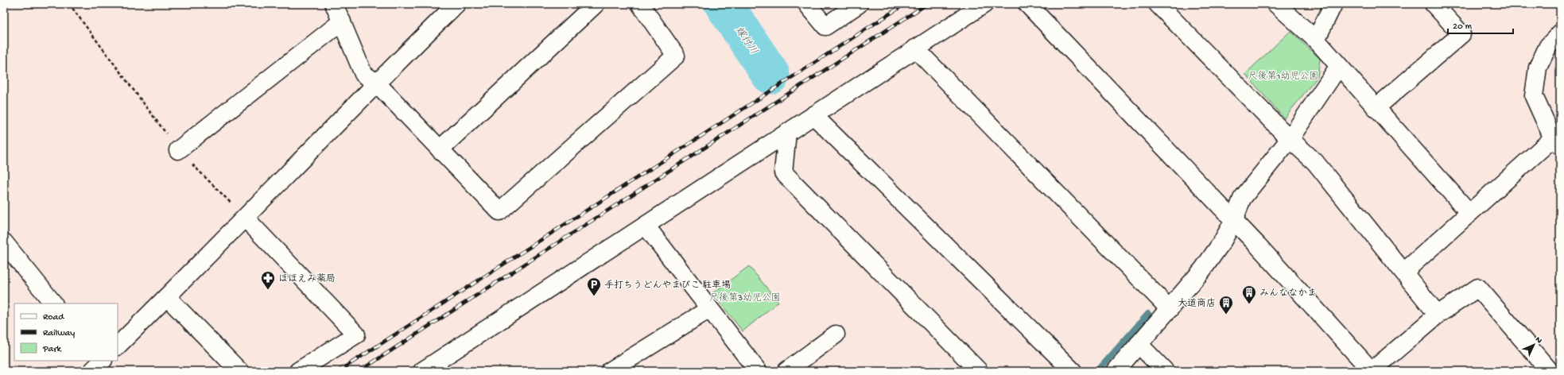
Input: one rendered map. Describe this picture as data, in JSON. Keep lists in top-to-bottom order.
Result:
{
  "water": ["嫁付川"],
  "parks": ["尺後第1幼児公園", "尺後第3幼児公園"],
  "places": {
    "pharmacy": ["ほほえみ薬局"],
    "parking": ["手打ちうどんやまびこ 駐車場"],
    "building": ["みんななかま", "大道商店"]
  },
  "legend": ["Road", "Railway", "Park"],
  "scale_bar": "20 m",
  "north": "top right"
}
